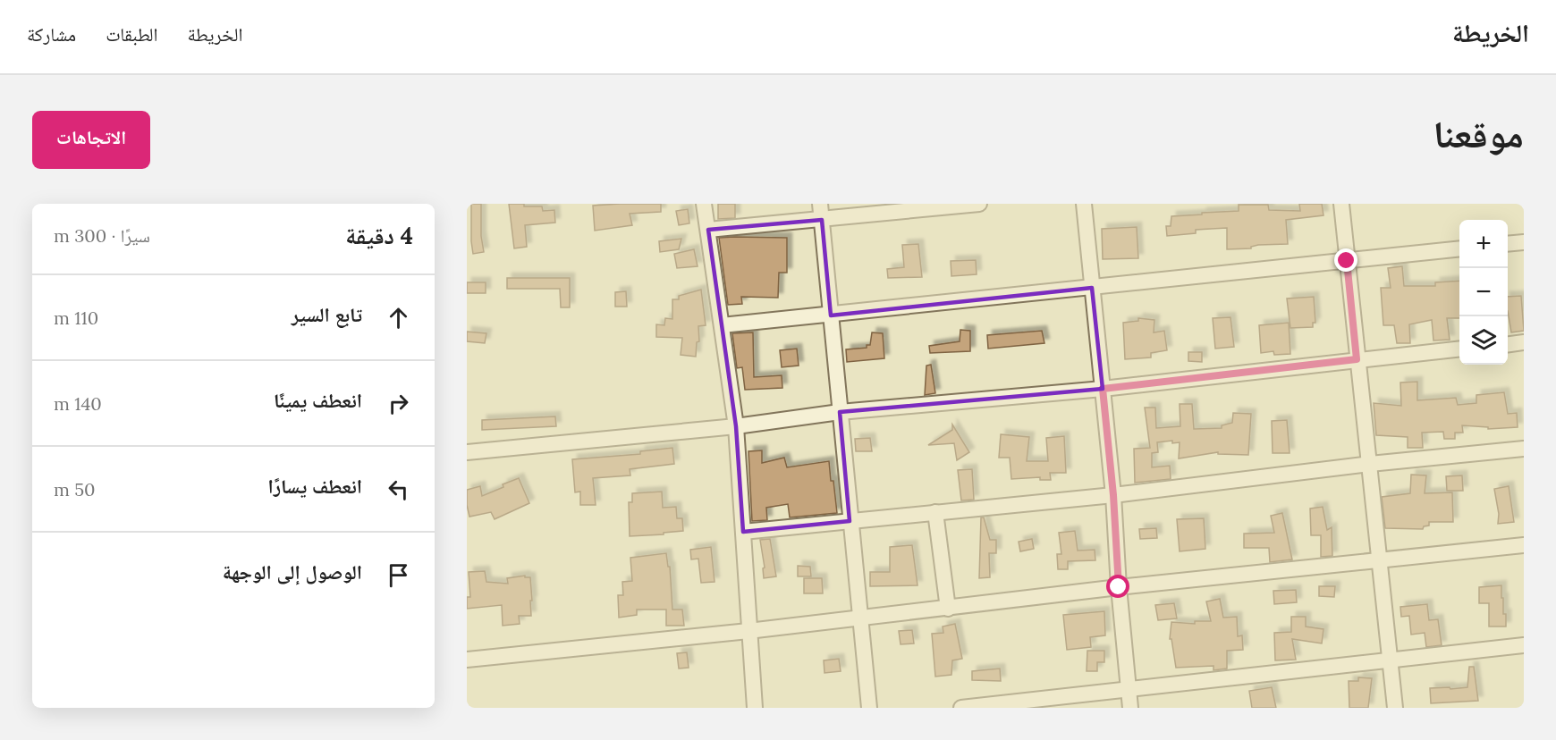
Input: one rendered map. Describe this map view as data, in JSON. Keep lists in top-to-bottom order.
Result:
{
  "page": {
    "header": "الخريطة",
    "nav": ["الخريطة", "الطبقات", "مشاركة"],
    "title": "موقعنا",
    "buttons": "الاتجاهات",
    "heading": ["4 دقيقة", "سيرًا · 300 m"],
    "map_buttons": ["+", "−"],
    "list": [
      ["تابع السير", "110 m"],
      ["انعطف يمينًا", "140 m"],
      ["انعطف يسارًا", "50 m"],
      "الوصول إلى الوجهة"
    ]
  }
}
